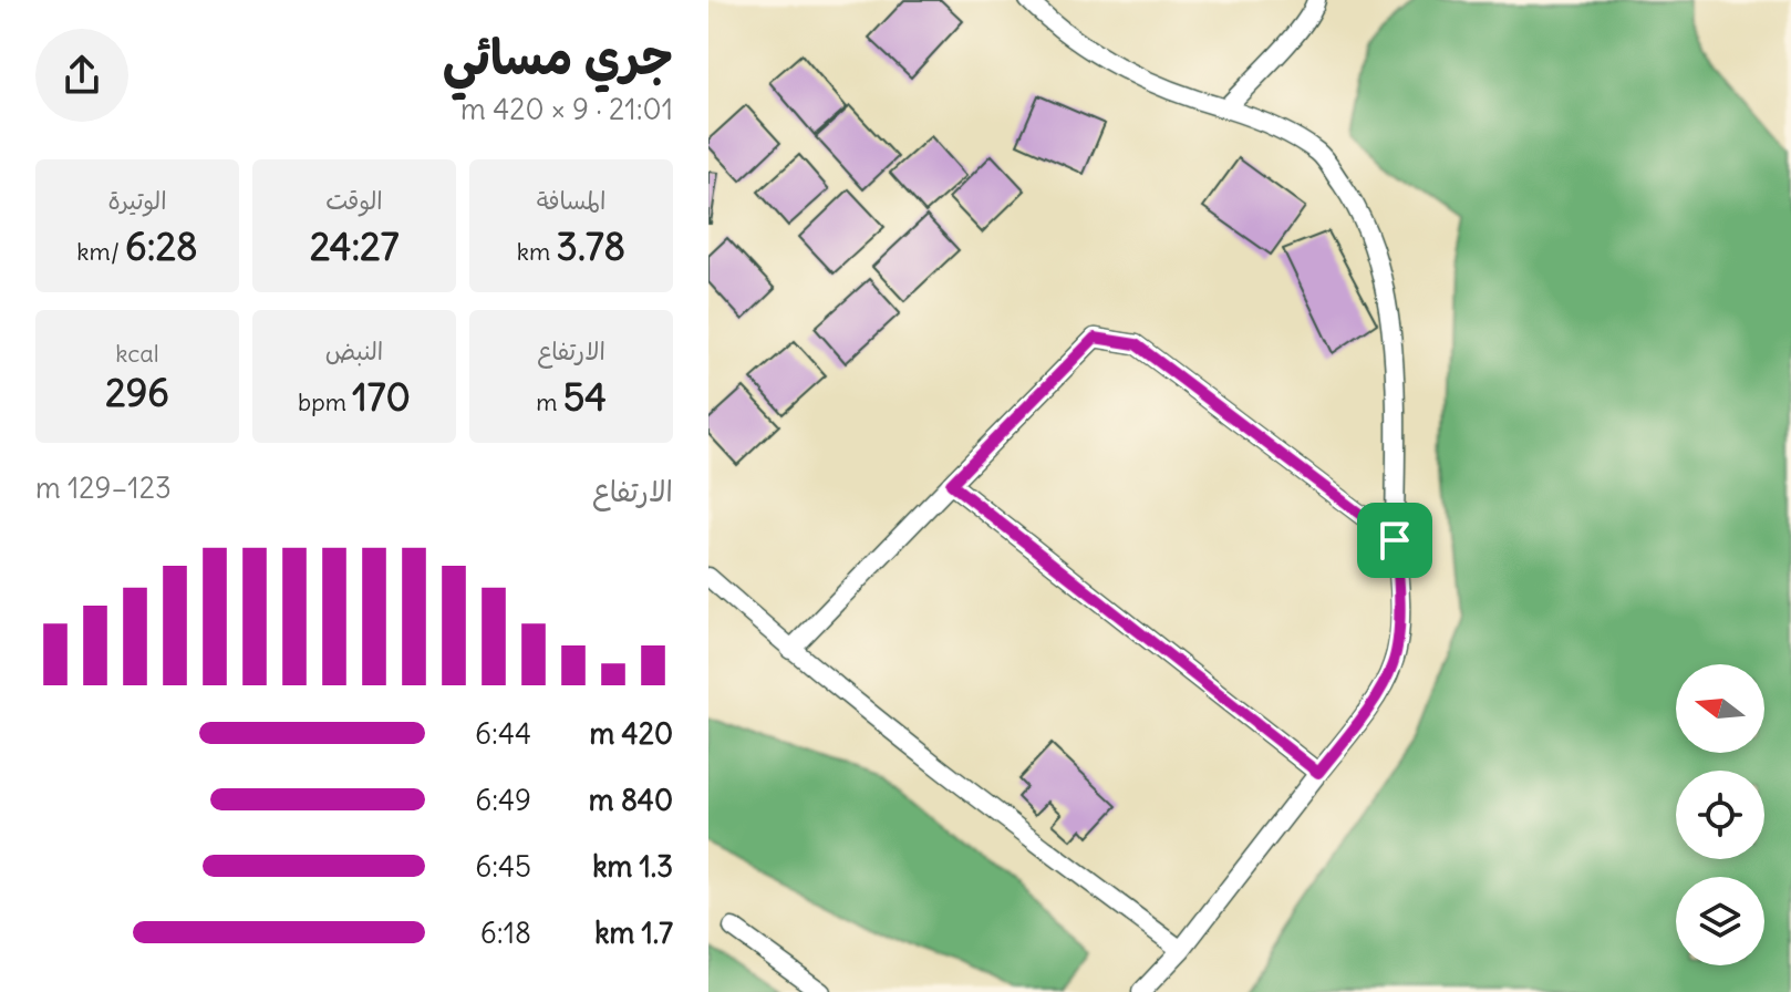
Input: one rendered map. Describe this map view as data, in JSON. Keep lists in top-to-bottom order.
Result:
{
  "north": "left",
  "page": {
    "heading": ["جري مسائي", "21:01 · 9 × 420 m"],
    "stats": [
      ["المسافة", "3.78 km"],
      ["الوقت", "24:27"],
      ["الوتيرة", "6:28 /km"],
      ["الارتفاع", "54 m"],
      ["النبض", "170 bpm"],
      ["kcal", "296"]
    ],
    "chart": ["الارتفاع", "123–129 m"],
    "list": [
      {
        "name": "420 m",
        "note": "6:44"
      },
      {
        "name": "840 m",
        "note": "6:49"
      },
      {
        "name": "1.3 km",
        "note": "6:45"
      },
      {
        "name": "1.7 km",
        "note": "6:18"
      }
    ]
  }
}
